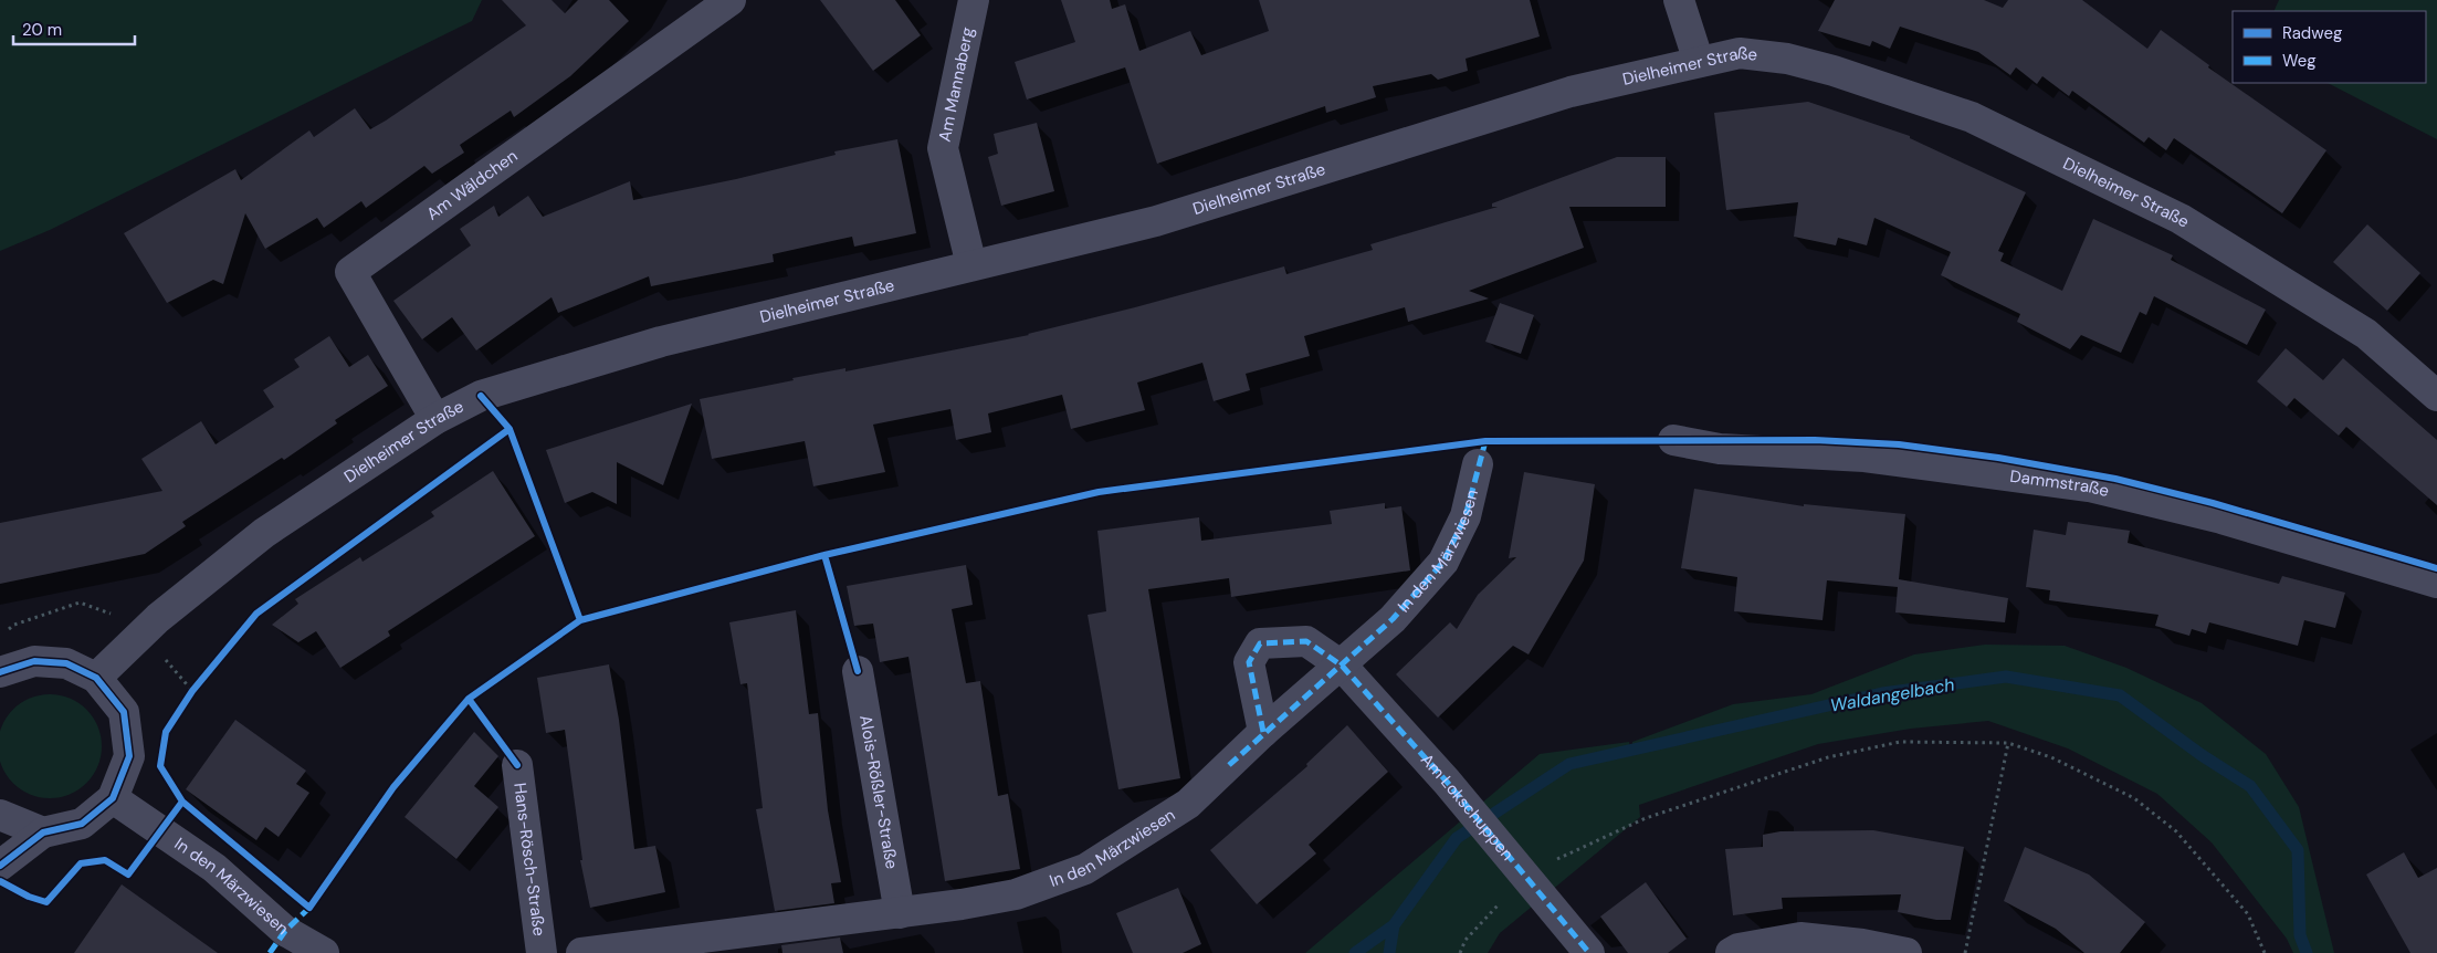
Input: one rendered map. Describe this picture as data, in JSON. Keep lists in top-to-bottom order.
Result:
{
  "streets": {
    "street": [
      "Dielheimer Straße",
      "Am Mannaberg",
      "Am Wäldchen",
      "Dammstraße",
      "In den Märzwiesen",
      "Alois-Rößler-Straße",
      "Am Lokschuppen",
      "Hans-Rösch-Straße"
    ]
  },
  "crossings": [
    ["Dielheimer Straße", "Am Mannaberg"],
    ["Dielheimer Straße", "Am Wäldchen"],
    ["In den Märzwiesen", "Alois-Rößler-Straße"],
    ["In den Märzwiesen", "Am Lokschuppen"]
  ],
  "water": ["Waldangelbach"],
  "legend": ["Radweg", "Weg"],
  "scale_bar": "20 m"
}
